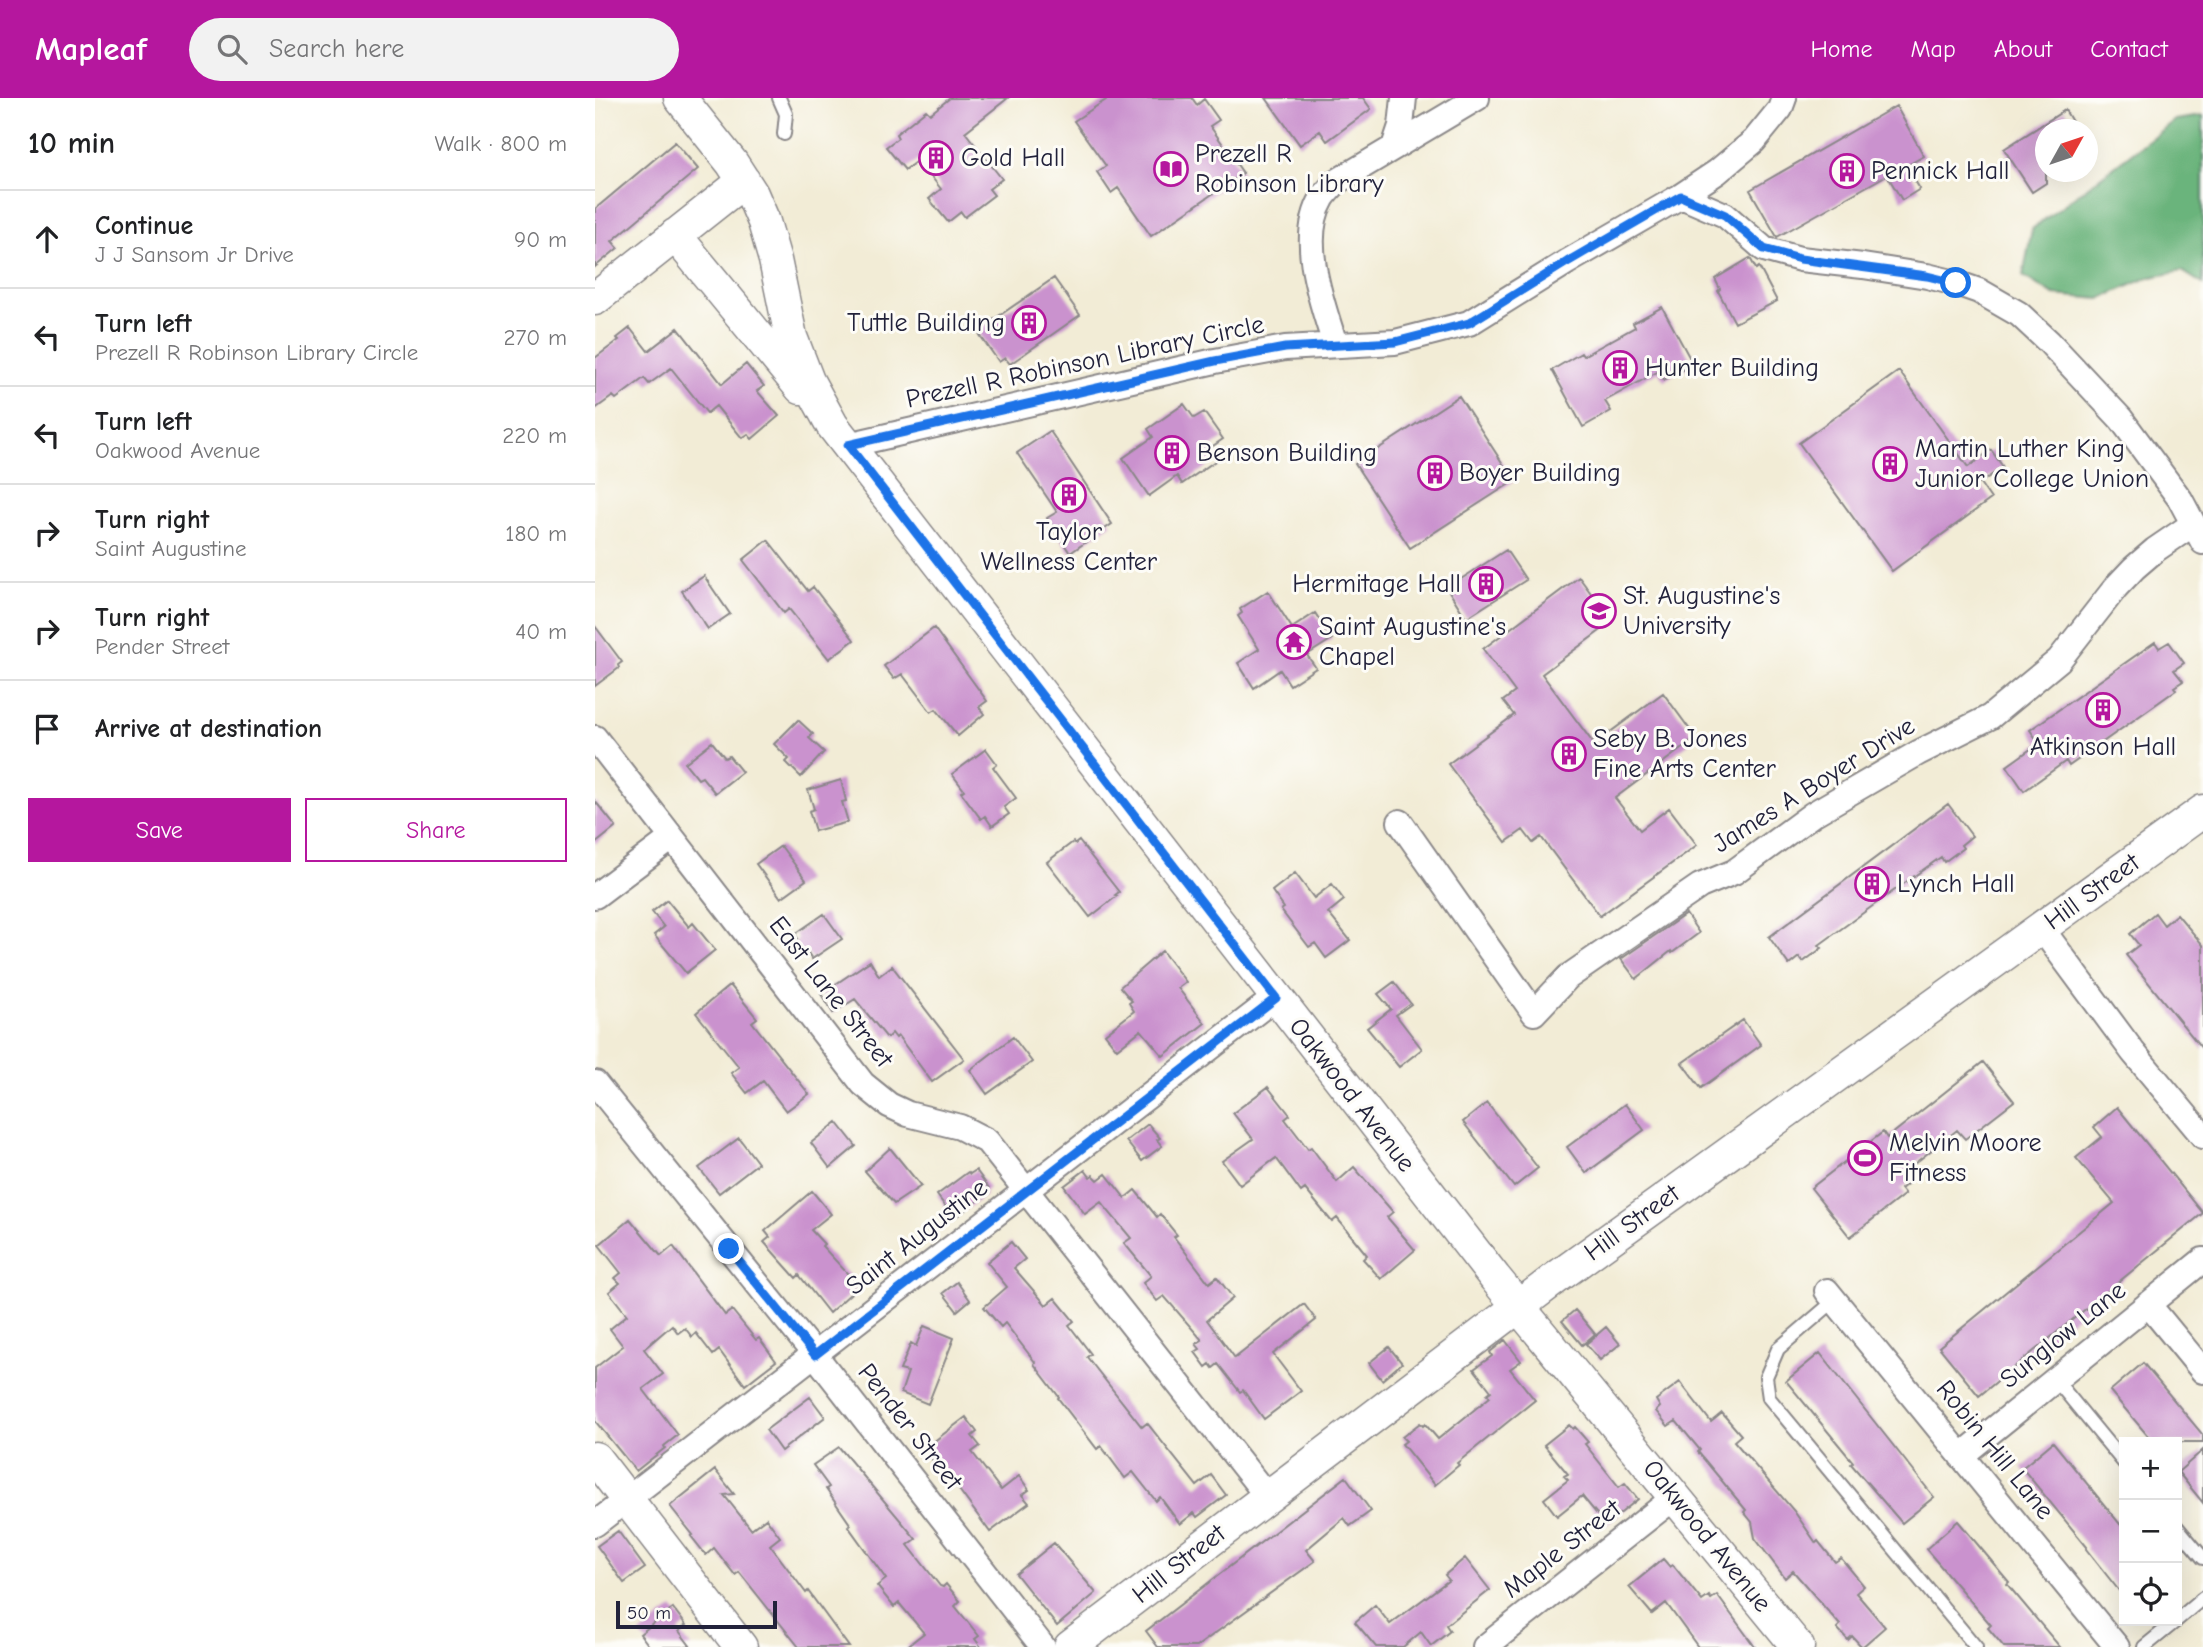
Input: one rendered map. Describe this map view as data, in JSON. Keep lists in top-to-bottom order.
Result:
{
  "streets": {
    "street": [
      "Prezell R Robinson Library Circle",
      "James A Boyer Drive",
      "Hill Street",
      "East Lane Street",
      "Oakwood Avenue",
      "Saint Augustine",
      "Sunglow Lane",
      "Pender Street",
      "Robin Hill Lane",
      "Maple Street"
    ]
  },
  "crossings": [
    ["Prezell R Robinson Library Circle", "Oakwood Avenue"],
    ["Hill Street", "East Lane Street"],
    ["Hill Street", "Oakwood Avenue"],
    ["East Lane Street", "Saint Augustine"],
    ["Oakwood Avenue", "Saint Augustine"],
    ["Oakwood Avenue", "Maple Street"],
    ["Saint Augustine", "Pender Street"],
    ["Sunglow Lane", "Robin Hill Lane"]
  ],
  "places": {
    "building": [
      "Gold Hall",
      "Pennick Hall",
      "Tuttle Building",
      "Hunter Building",
      "Benson Building",
      "Martin Luther King Junior College Union",
      "Boyer Building",
      "Taylor Wellness Center",
      "Hermitage Hall",
      "Atkinson Hall",
      "Seby B. Jones Fine Arts Center",
      "Lynch Hall"
    ],
    "library": ["Prezell R Robinson Library"],
    "school or university": ["St. Augustine's University"],
    "temple": ["Saint Augustine's Chapel"],
    "sports": ["Melvin Moore Fitness"]
  },
  "scale_bar": "50 m",
  "north": "top right",
  "page": {
    "header": "Mapleaf",
    "search": "Search here",
    "nav": [
      "Home",
      "Map",
      "About",
      "Contact"
    ],
    "heading": ["10 min", "Walk · 800 m"],
    "list": [
      ["Continue", "J J Sansom Jr Drive", "90 m"],
      ["Turn left", "Prezell R Robinson Library Circle", "270 m"],
      ["Turn left", "Oakwood Avenue", "220 m"],
      ["Turn right", "Saint Augustine", "180 m"],
      ["Turn right", "Pender Street", "40 m"],
      "Arrive at destination"
    ],
    "buttons": ["Save", "Share"],
    "map_buttons": ["+", "−"],
    "scale": "50 m"
  }
}
